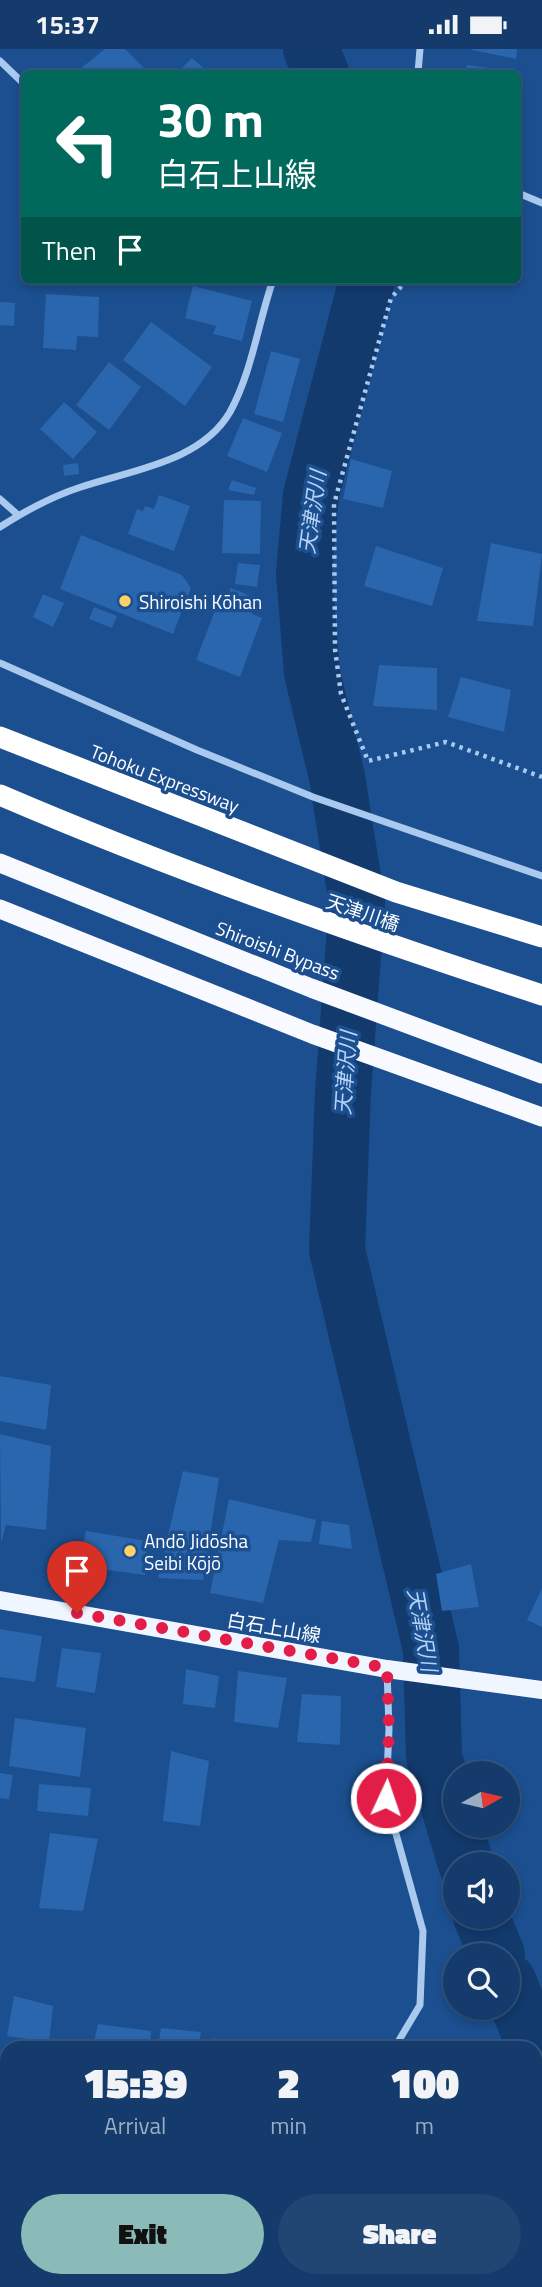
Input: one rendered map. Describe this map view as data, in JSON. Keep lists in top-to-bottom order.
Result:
{
  "streets": {
    "highway": ["Tohoku Expressway", "天津川橋", "Shiroishi Bypass"],
    "main road": ["白石上山線"]
  },
  "crossings": [
    ["Tohoku Expressway", "天津川橋"]
  ],
  "water": ["天津沢川"],
  "places": ["Shiroishi Kōhan", "Andō Jidōsha Seibi Kōjō"],
  "north": "right",
  "page": {
    "status": "15:37",
    "turn": ["30 m", "白石上山線"],
    "then": "Then",
    "eta": [
      "15:39",
      "Arrival",
      "2",
      "min",
      "100",
      "m"
    ],
    "buttons": ["Exit", "Share"]
  }
}
